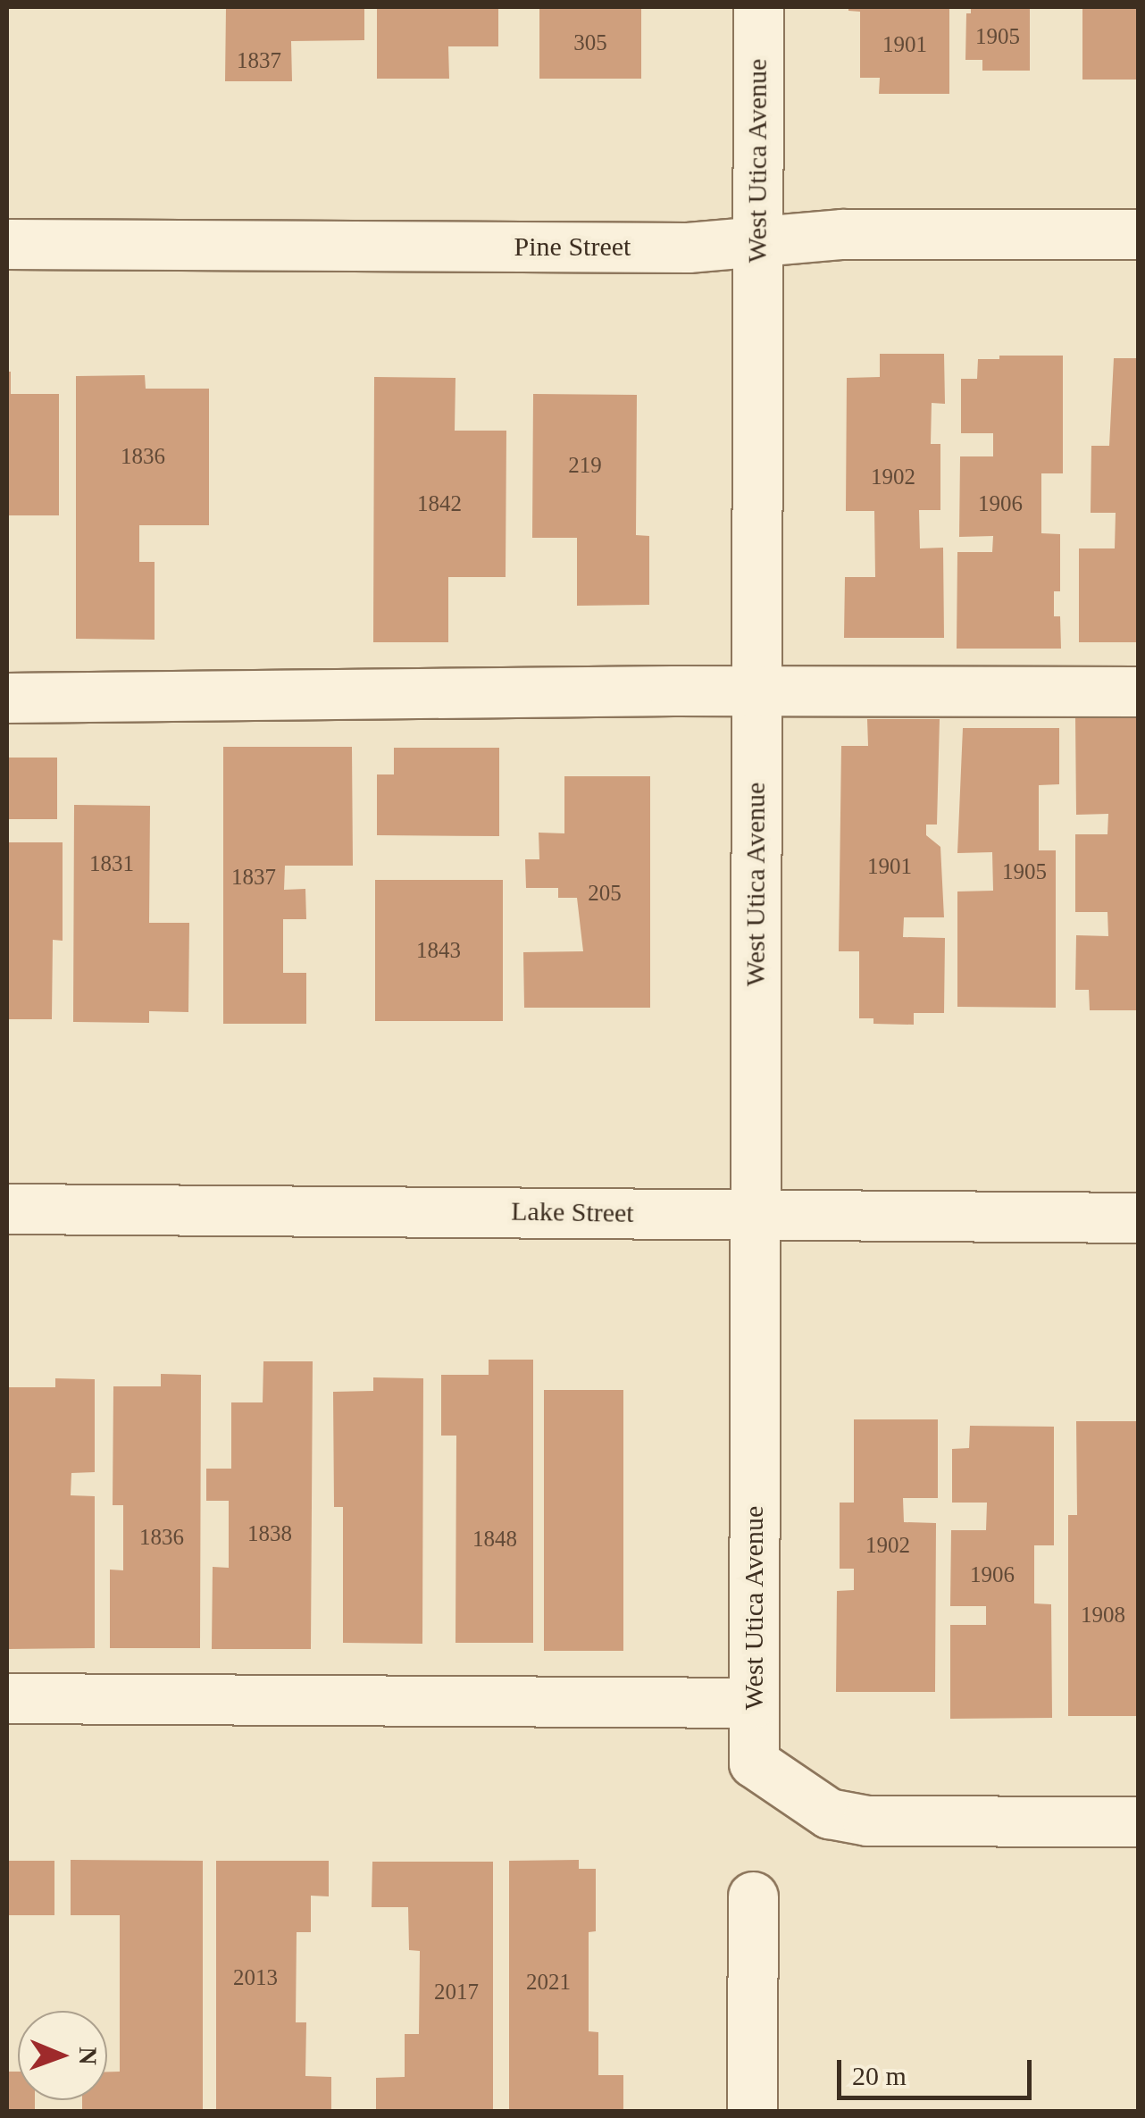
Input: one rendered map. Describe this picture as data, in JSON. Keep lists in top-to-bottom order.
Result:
{
  "streets": {
    "street": ["West Utica Avenue", "Pine Street", "Lake Street"]
  },
  "crossings": [
    ["West Utica Avenue", "Pine Street"],
    ["West Utica Avenue", "Lake Street"]
  ],
  "house_numbers": [
    "1905",
    "305",
    "1901",
    "1837",
    "1836",
    "219",
    "1902",
    "1842",
    "1906",
    "1831",
    "1901",
    "1905",
    "1837",
    "205",
    "1843",
    "1838",
    "1836",
    "1848",
    "1902",
    "1906",
    "1908",
    "2013",
    "2021",
    "2017"
  ],
  "scale_bar": "20 m",
  "north": "right"
}
